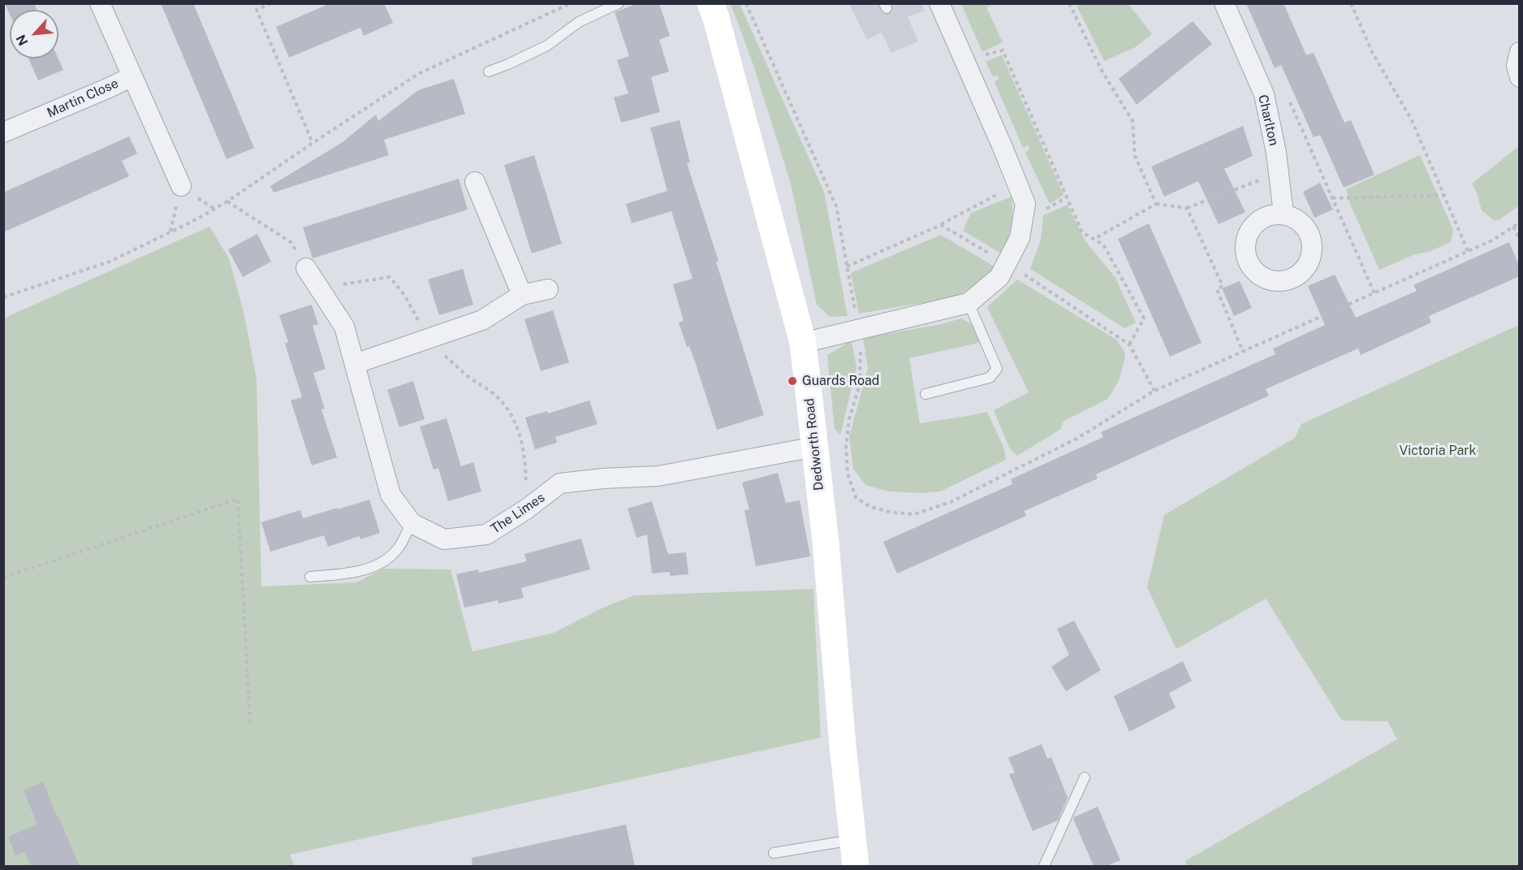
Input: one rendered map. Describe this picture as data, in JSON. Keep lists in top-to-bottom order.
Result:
{
  "streets": {
    "main road": ["Dedworth Road"],
    "street": ["Martin Close", "Charlton", "The Limes"]
  },
  "crossings": [
    ["Dedworth Road", "The Limes"]
  ],
  "parks": ["Victoria Park"],
  "places": ["Guards Road"],
  "north": "bottom left"
}
